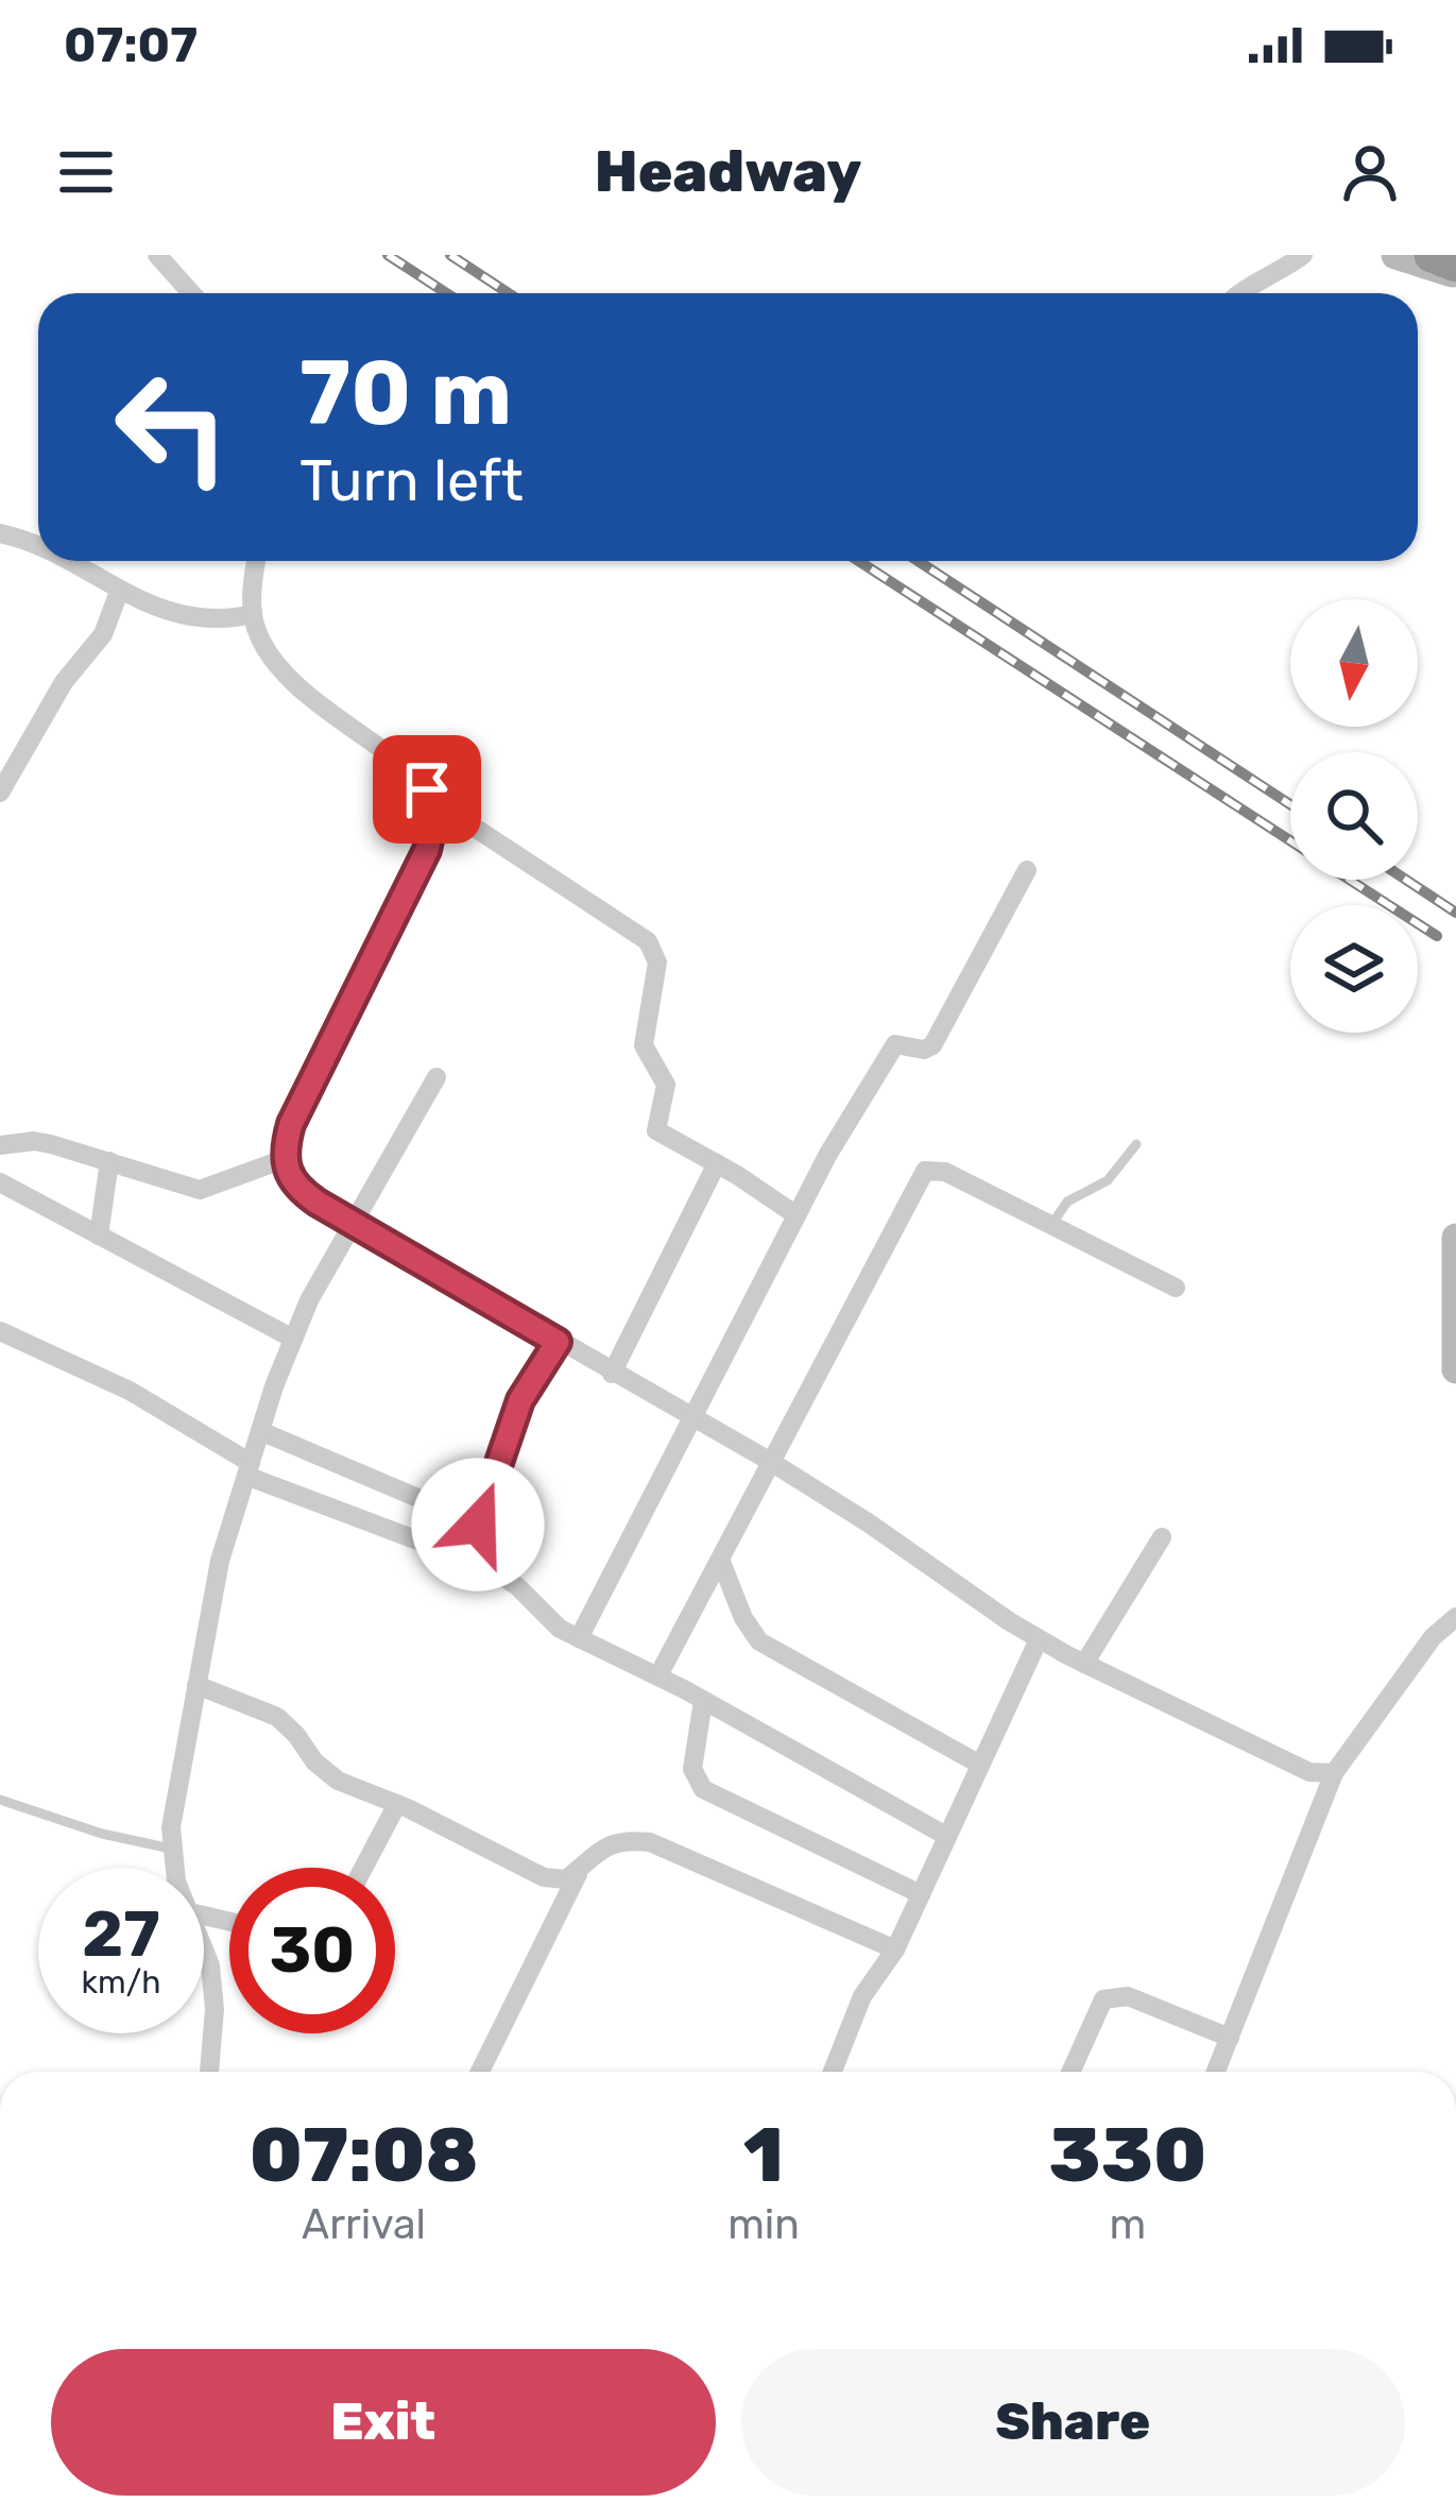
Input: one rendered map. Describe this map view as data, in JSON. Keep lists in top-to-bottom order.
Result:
{
  "north": "bottom",
  "page": {
    "status": "07:07",
    "header": "Headway",
    "turn": ["70 m", "Turn left"],
    "speed": "27 km/h",
    "limit": "30",
    "eta": [
      "07:08",
      "Arrival",
      "1",
      "min",
      "330",
      "m"
    ],
    "buttons": ["Exit", "Share"]
  }
}
